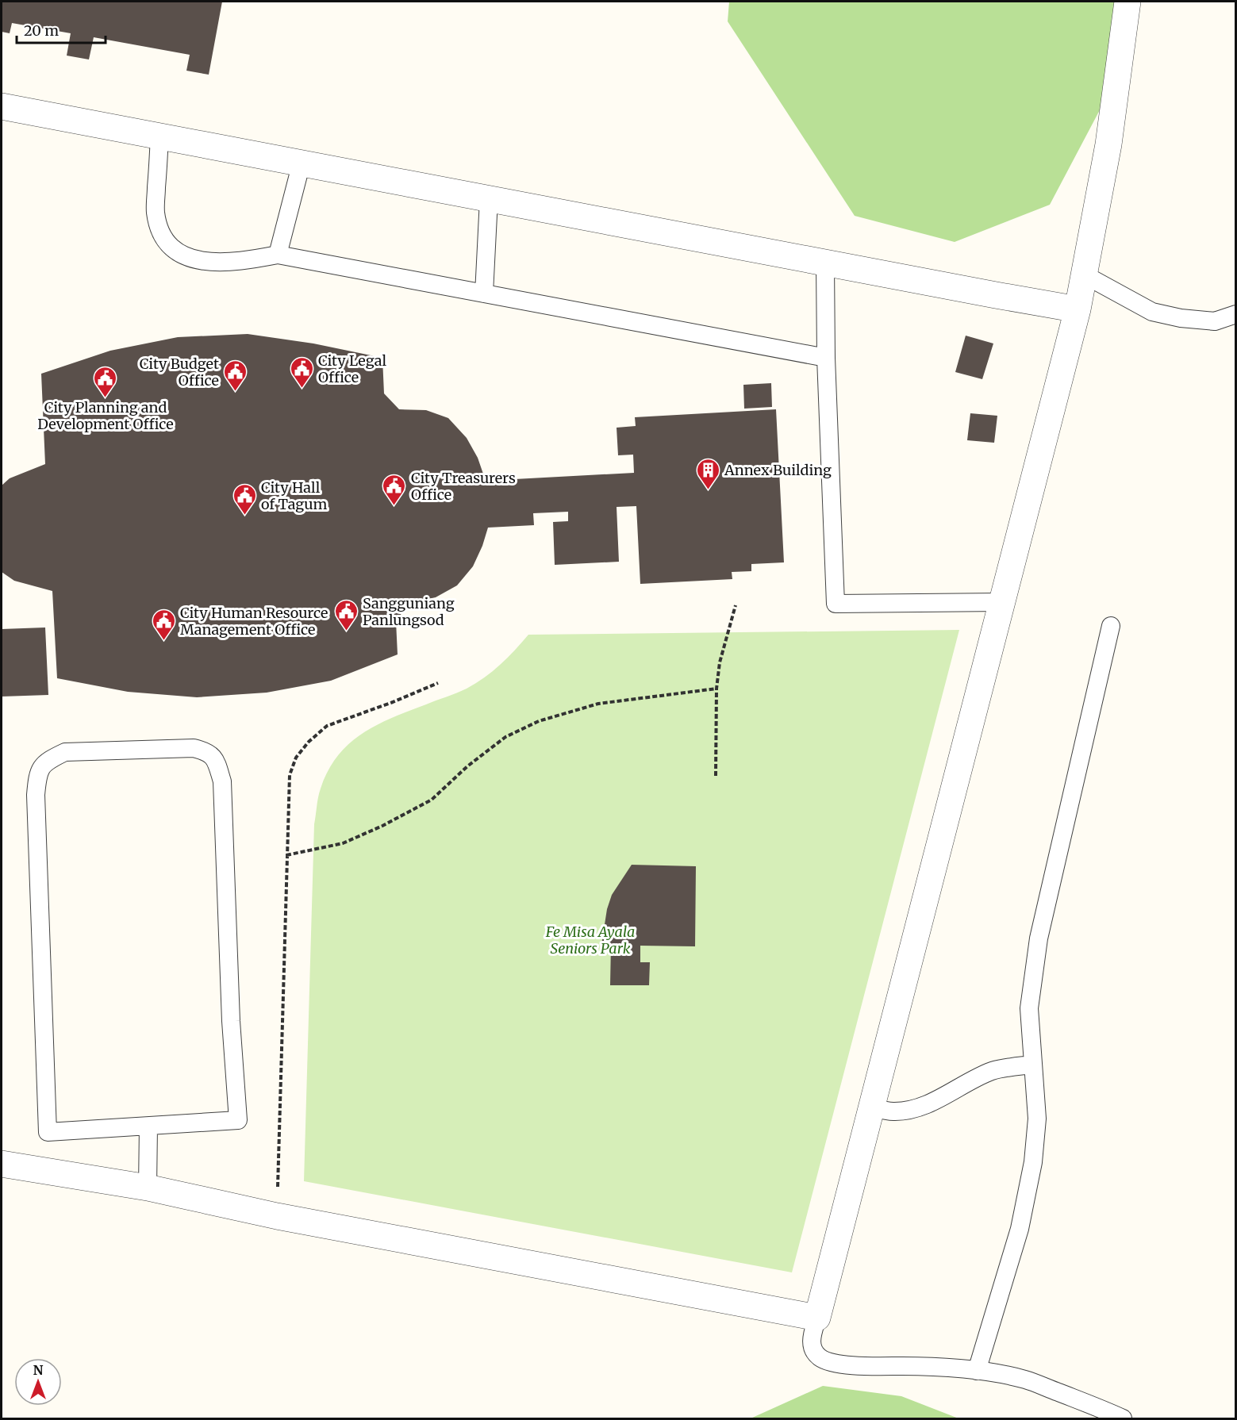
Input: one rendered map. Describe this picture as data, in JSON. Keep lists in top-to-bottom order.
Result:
{
  "parks": ["Fe Misa Ayala Seniors Park"],
  "places": {
    "public building": [
      "City Legal Office",
      "City Budget Office",
      "City Planning and Development Office",
      "City Treasurers Office",
      "City Hall of Tagum",
      "Sangguniang Panlungsod",
      "City Human Resource Management Office"
    ],
    "building": ["Annex Building"]
  },
  "scale_bar": "20 m",
  "north": "top"
}
